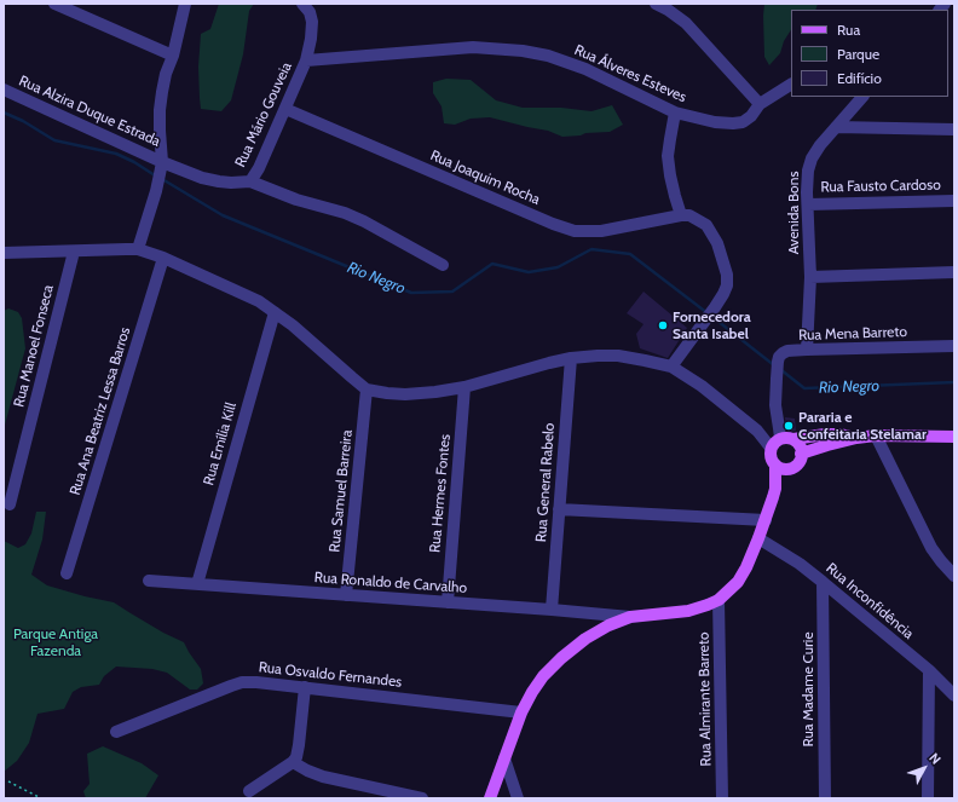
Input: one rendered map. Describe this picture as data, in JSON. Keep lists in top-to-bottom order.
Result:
{
  "streets": {
    "street": [
      "Rua Álveres Esteves",
      "Rua Alzira Duque Estrada",
      "Rua Mário Gouveia",
      "Rua Joaquim Rocha",
      "Rua Fausto Cardoso",
      "Avenida Bons",
      "Rua Mena Barreto",
      "Rua Manoel Fonseca",
      "Rua Ana Beatriz Lessa Barros",
      "Rua Emília Kill",
      "Rua General Rabelo",
      "Rua Samuel Barreira",
      "Rua Hermes Fontes",
      "Rua Ronaldo de Carvalho",
      "Rua Inconfidência",
      "Rua Osvaldo Fernandes",
      "Rua Madame Curie",
      "Rua Almirante Barreto"
    ]
  },
  "crossings": [
    ["Rua Álveres Esteves", "Rua Mário Gouveia"],
    ["Rua Alzira Duque Estrada", "Rua Mário Gouveia"],
    ["Rua Mário Gouveia", "Rua Joaquim Rocha"],
    ["Rua Fausto Cardoso", "Avenida Bons"],
    ["Avenida Bons", "Rua Mena Barreto"],
    ["Rua Emília Kill", "Rua Ronaldo de Carvalho"],
    ["Rua General Rabelo", "Rua Ronaldo de Carvalho"],
    ["Rua Samuel Barreira", "Rua Ronaldo de Carvalho"],
    ["Rua Hermes Fontes", "Rua Ronaldo de Carvalho"],
    ["Rua Inconfidência", "Rua Madame Curie"]
  ],
  "water": ["Rio Negro"],
  "parks": ["Parque Antiga Fazenda"],
  "places": ["Fornecedora Santa Isabel", "Pararia e Confeitaria Stelamar"],
  "legend": ["Rua", "Parque", "Edifício"],
  "north": "top right"
}
